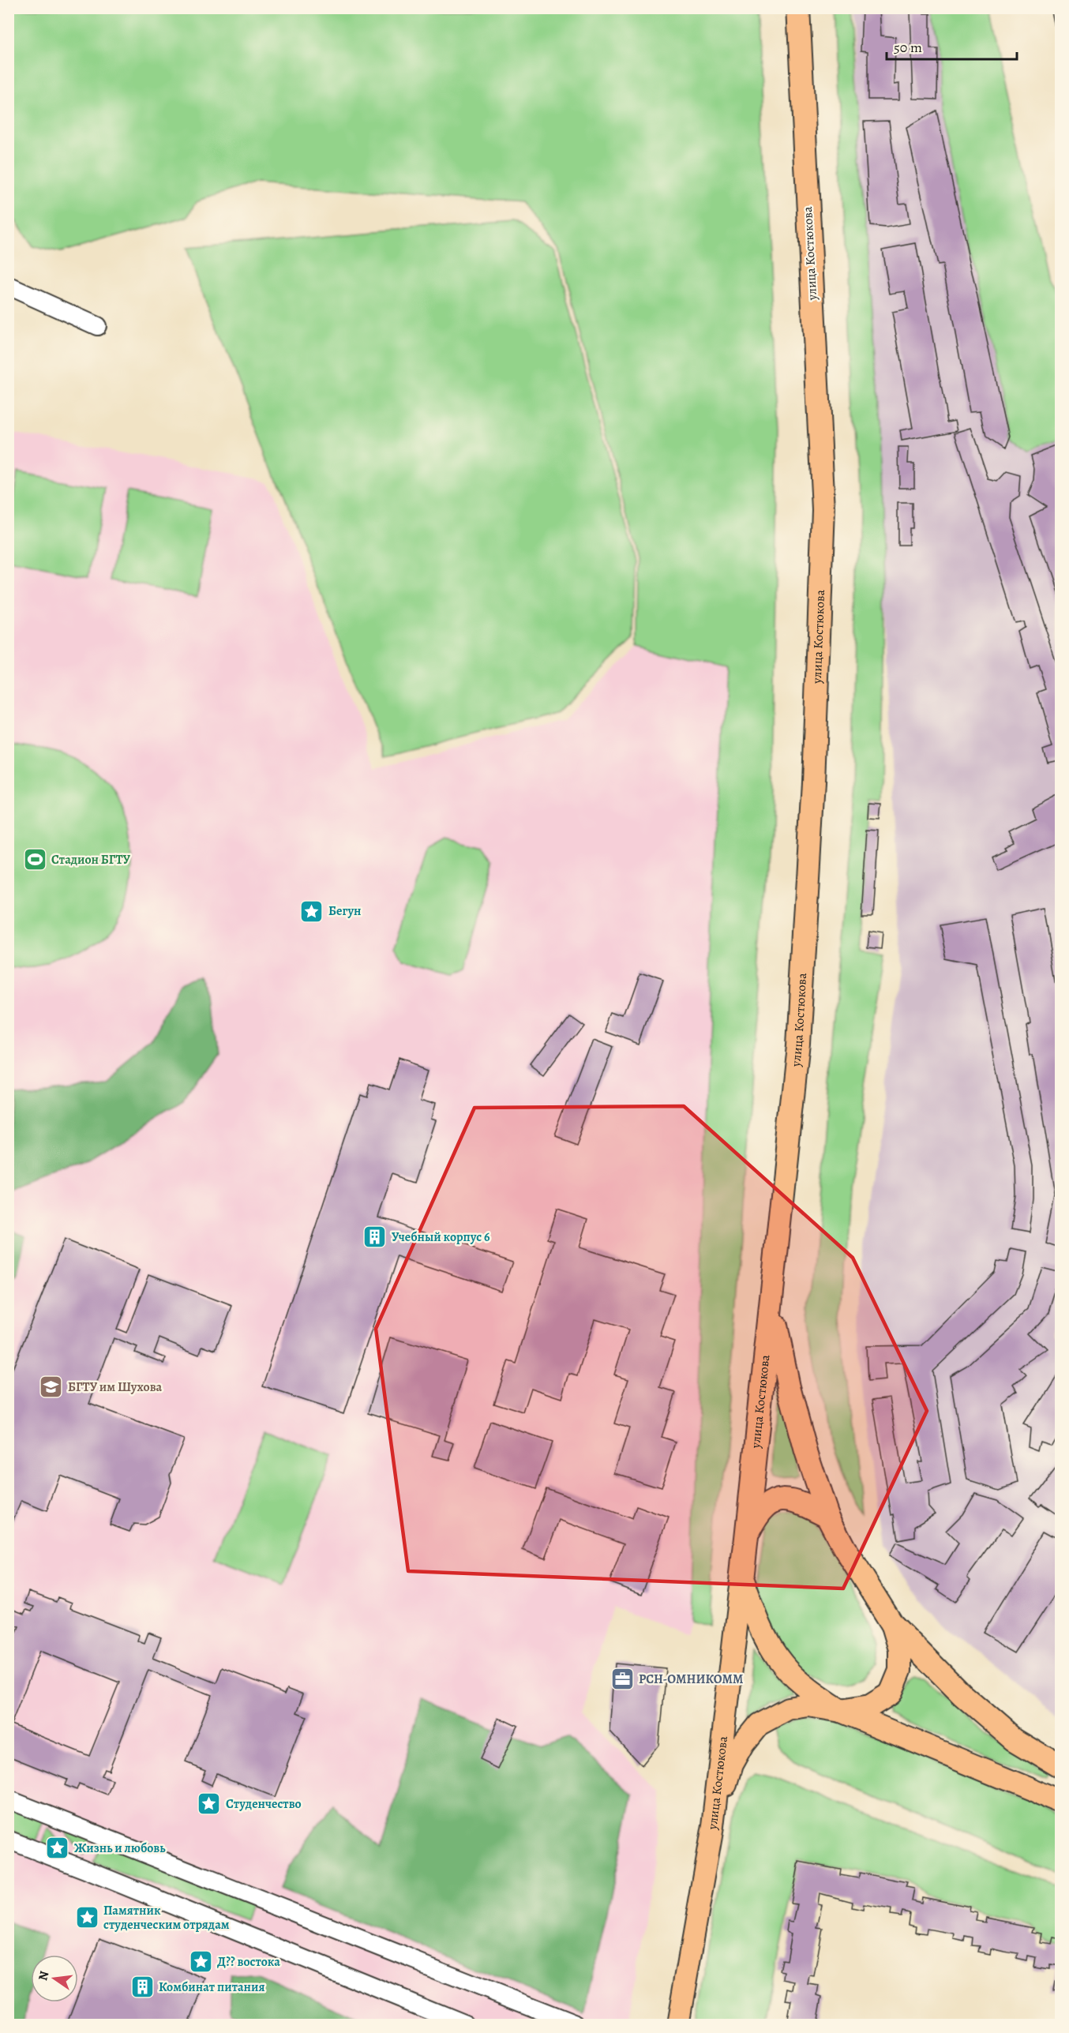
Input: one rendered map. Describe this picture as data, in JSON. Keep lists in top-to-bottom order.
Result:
{
  "streets": {
    "main road": ["улица Костюкова"]
  },
  "places": {
    "sports": ["Стадион БГТУ"],
    "place": [
      "Бегун",
      "Студенчество",
      "Жизнь и любовь",
      "Памятник студенческим отрядам",
      "Д?? востока"
    ],
    "building": ["Учебный корпус 6", "Комбинат питания"],
    "school or university": ["БГТУ им Шухова"],
    "office": ["РСН-ОМНИКОММ"]
  },
  "scale_bar": "50 m",
  "north": "left"
}
